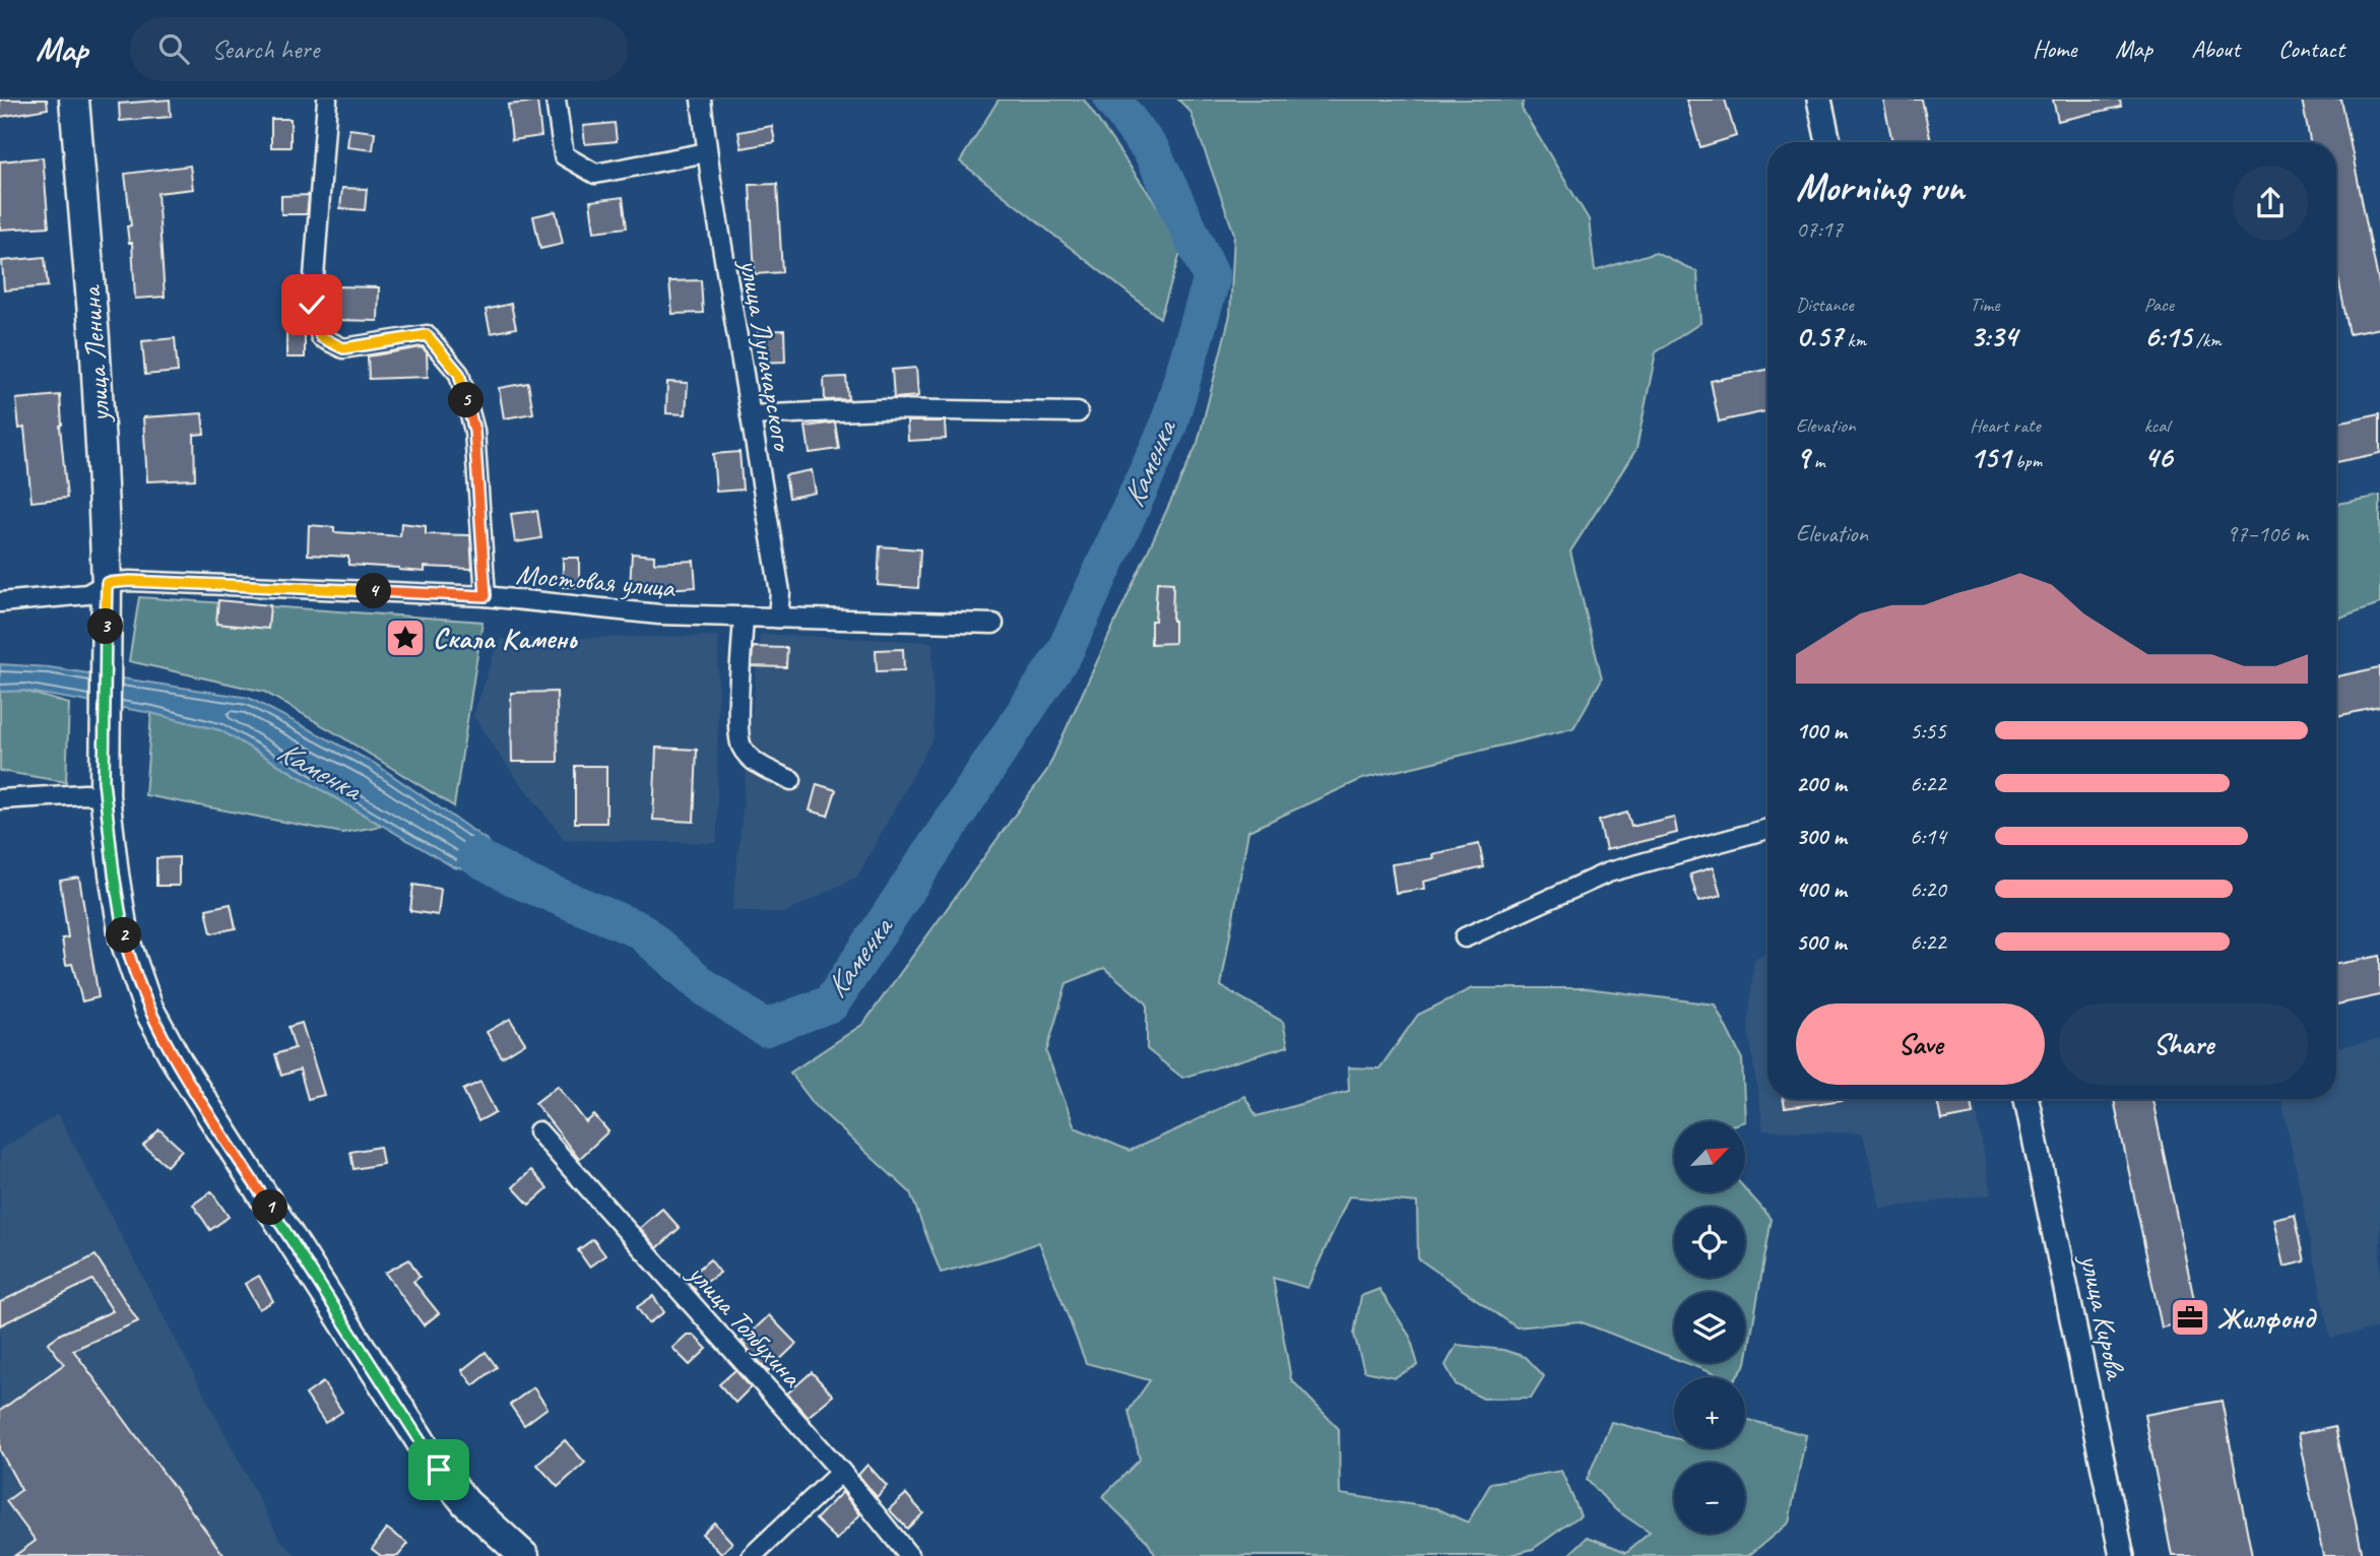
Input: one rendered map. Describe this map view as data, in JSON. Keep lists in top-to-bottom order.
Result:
{
  "streets": {
    "main road": ["улица Ленина"],
    "street": [
      "улица Луначарского",
      "Мостовая улица",
      "улица Кирова",
      "улица Толбухина"
    ]
  },
  "crossings": [
    ["улица Ленина", "Мостовая улица"],
    ["улица Луначарского", "Мостовая улица"]
  ],
  "water": ["Каменка"],
  "places": {
    "place": ["Скала Камень"],
    "office": ["Жилфонд"]
  },
  "north": "top right",
  "page": {
    "header": "Map",
    "search": "Search here",
    "nav": [
      "Home",
      "Map",
      "About",
      "Contact"
    ],
    "heading": ["Morning run", "07:17"],
    "stats": [
      ["Distance", "0.57 km"],
      ["Time", "3:34"],
      ["Pace", "6:15 /km"],
      ["Elevation", "9 m"],
      ["Heart rate", "151 bpm"],
      ["kcal", "46"]
    ],
    "pins": [
      "5",
      "4",
      "3",
      "2",
      "1"
    ],
    "chart": ["Elevation", "97–106 m"],
    "list": [
      {
        "name": "100 m",
        "note": "5:55"
      },
      {
        "name": "200 m",
        "note": "6:22"
      },
      {
        "name": "300 m",
        "note": "6:14"
      },
      {
        "name": "400 m",
        "note": "6:20"
      },
      {
        "name": "500 m",
        "note": "6:22"
      }
    ],
    "buttons": ["Save", "Share"],
    "map_buttons": ["+", "−"]
  }
}
